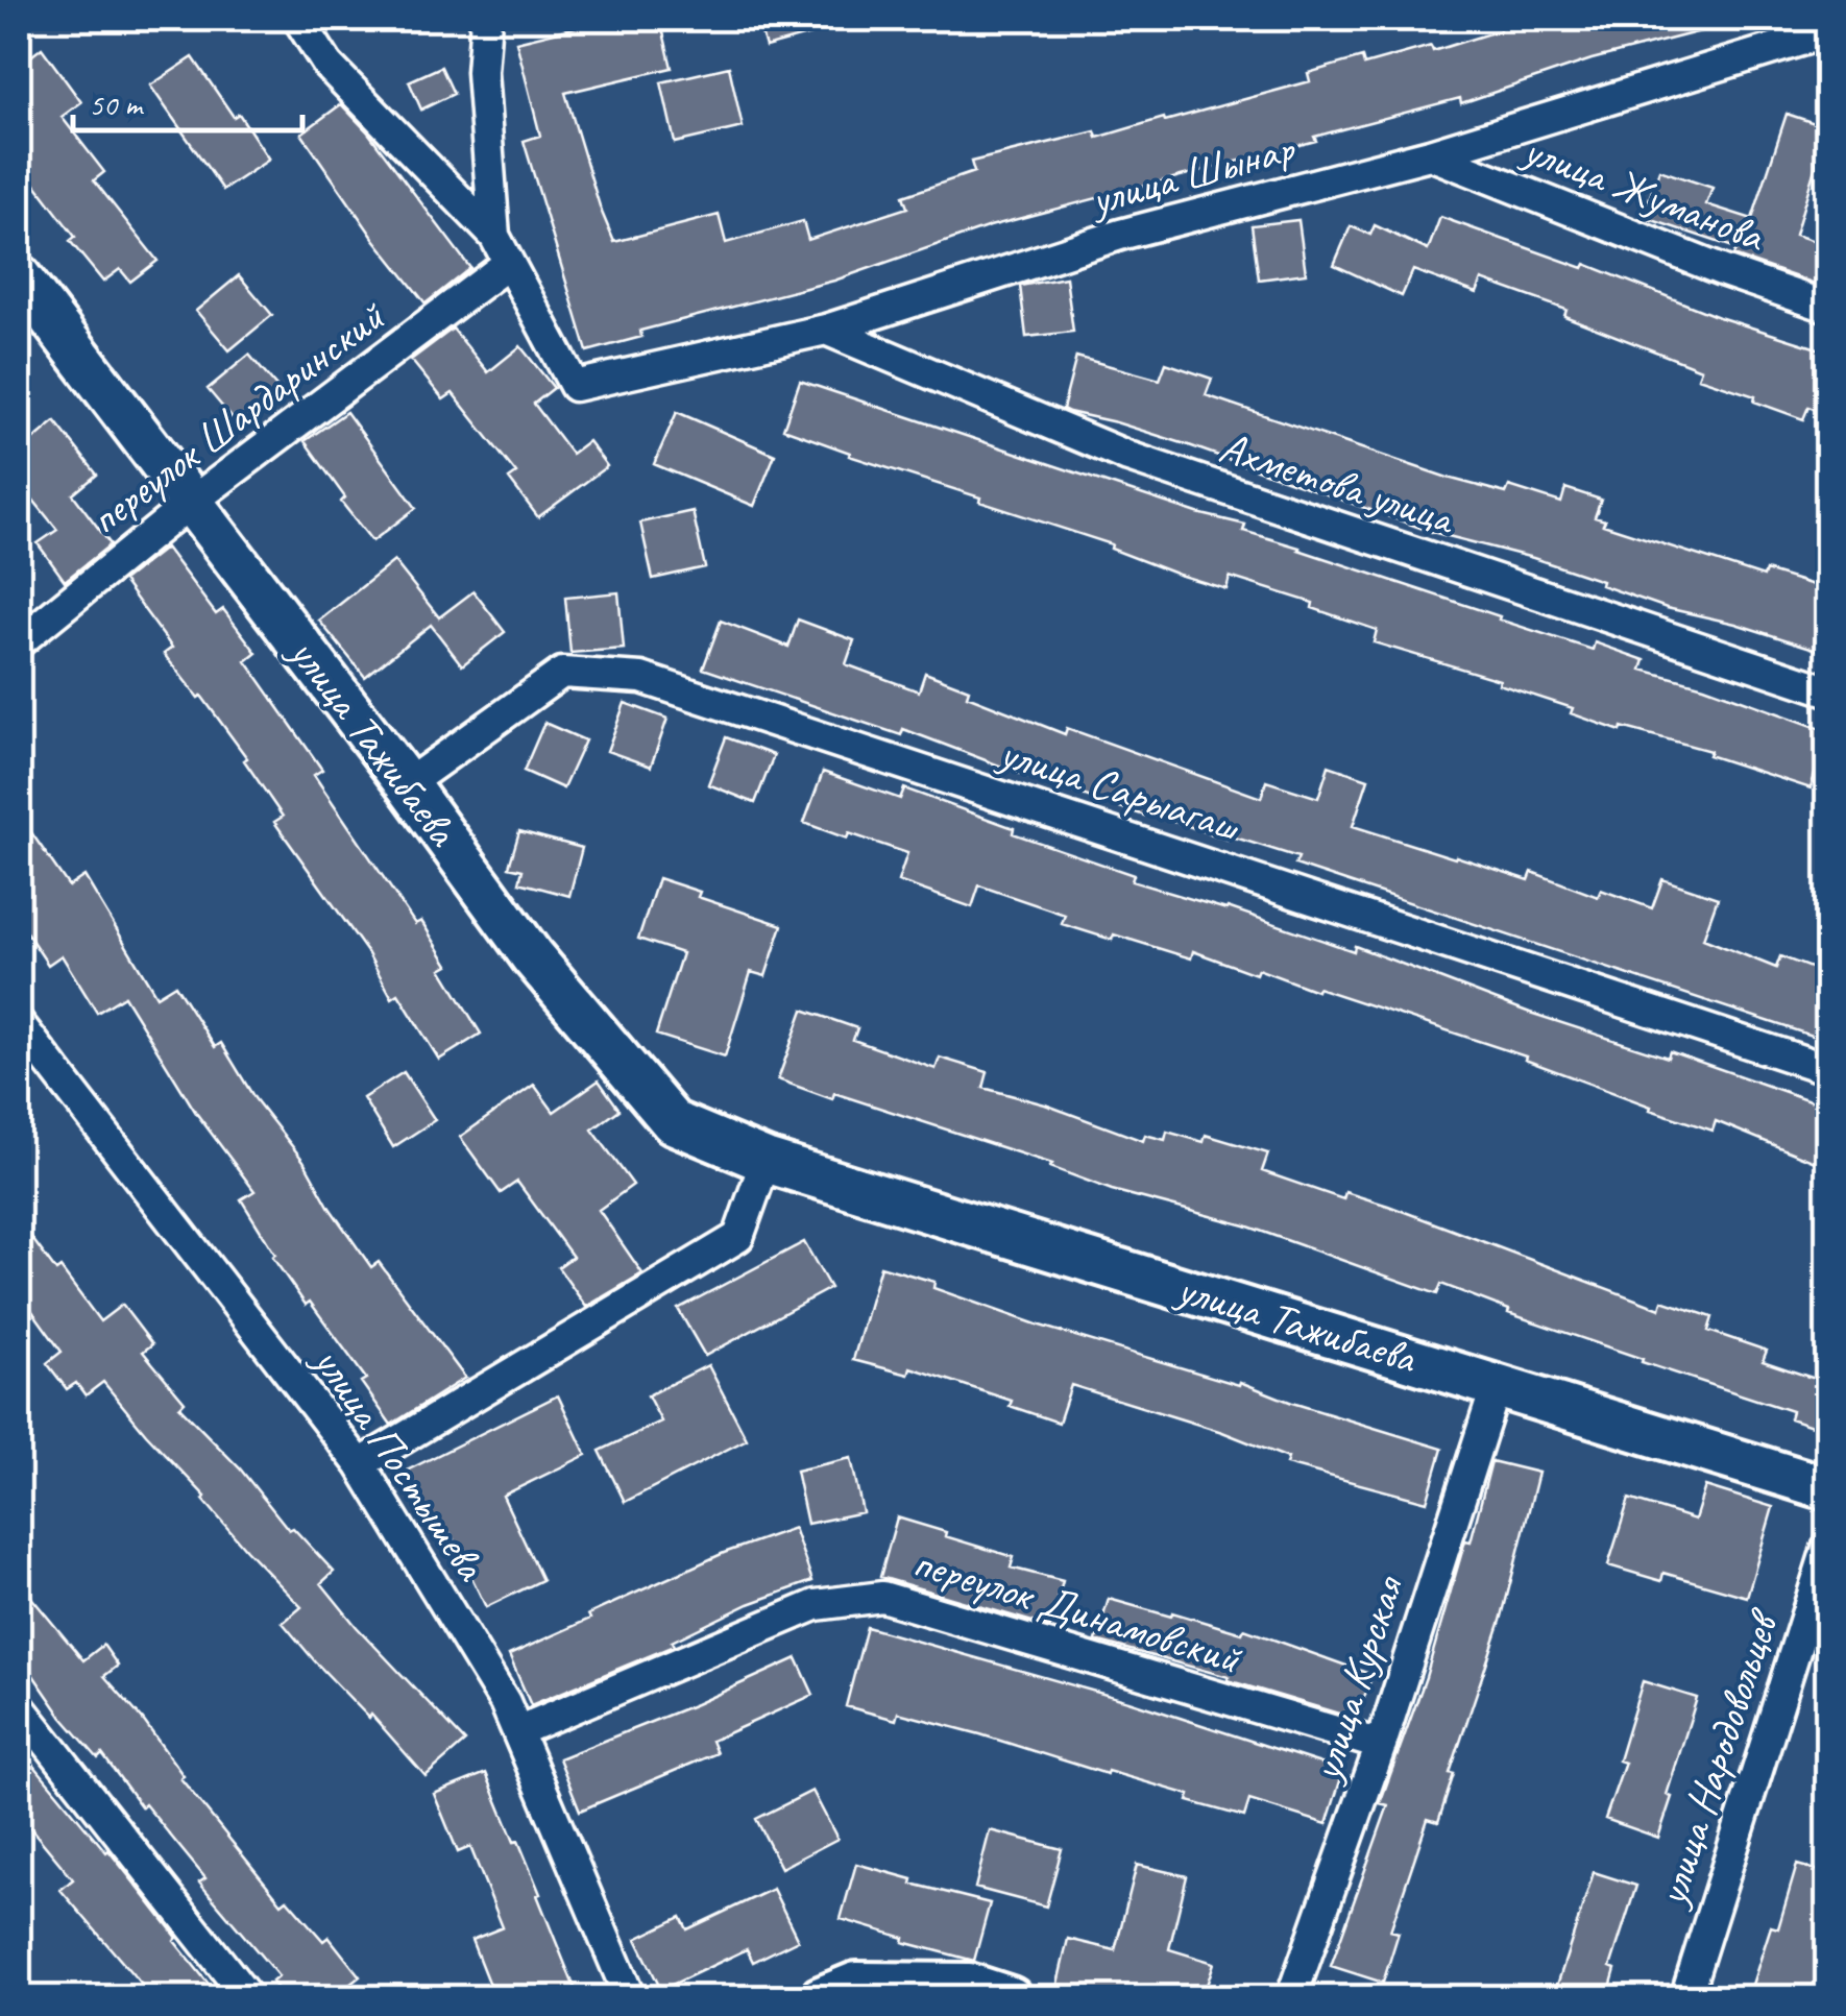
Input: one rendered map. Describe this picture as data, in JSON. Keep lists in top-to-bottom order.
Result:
{
  "streets": {
    "street": [
      "улица Шынар",
      "улица Жуманова",
      "переулок Шардаринский",
      "Ахметова улица",
      "улица Тажибаева",
      "улица Сарыагаш",
      "улица Постышева",
      "переулок Динамовский",
      "улица Курская",
      "улица Народовольцев"
    ]
  },
  "crossings": [
    ["улица Шынар", "улица Жуманова"],
    ["улица Шынар", "переулок Шардаринский"],
    ["улица Шынар", "Ахметова улица"],
    ["переулок Шардаринский", "улица Тажибаева"],
    ["улица Тажибаева", "улица Сарыагаш"],
    ["улица Тажибаева", "улица Курская"],
    ["улица Постышева", "переулок Динамовский"],
    ["переулок Динамовский", "улица Курская"]
  ],
  "scale_bar": "50 m"
}
